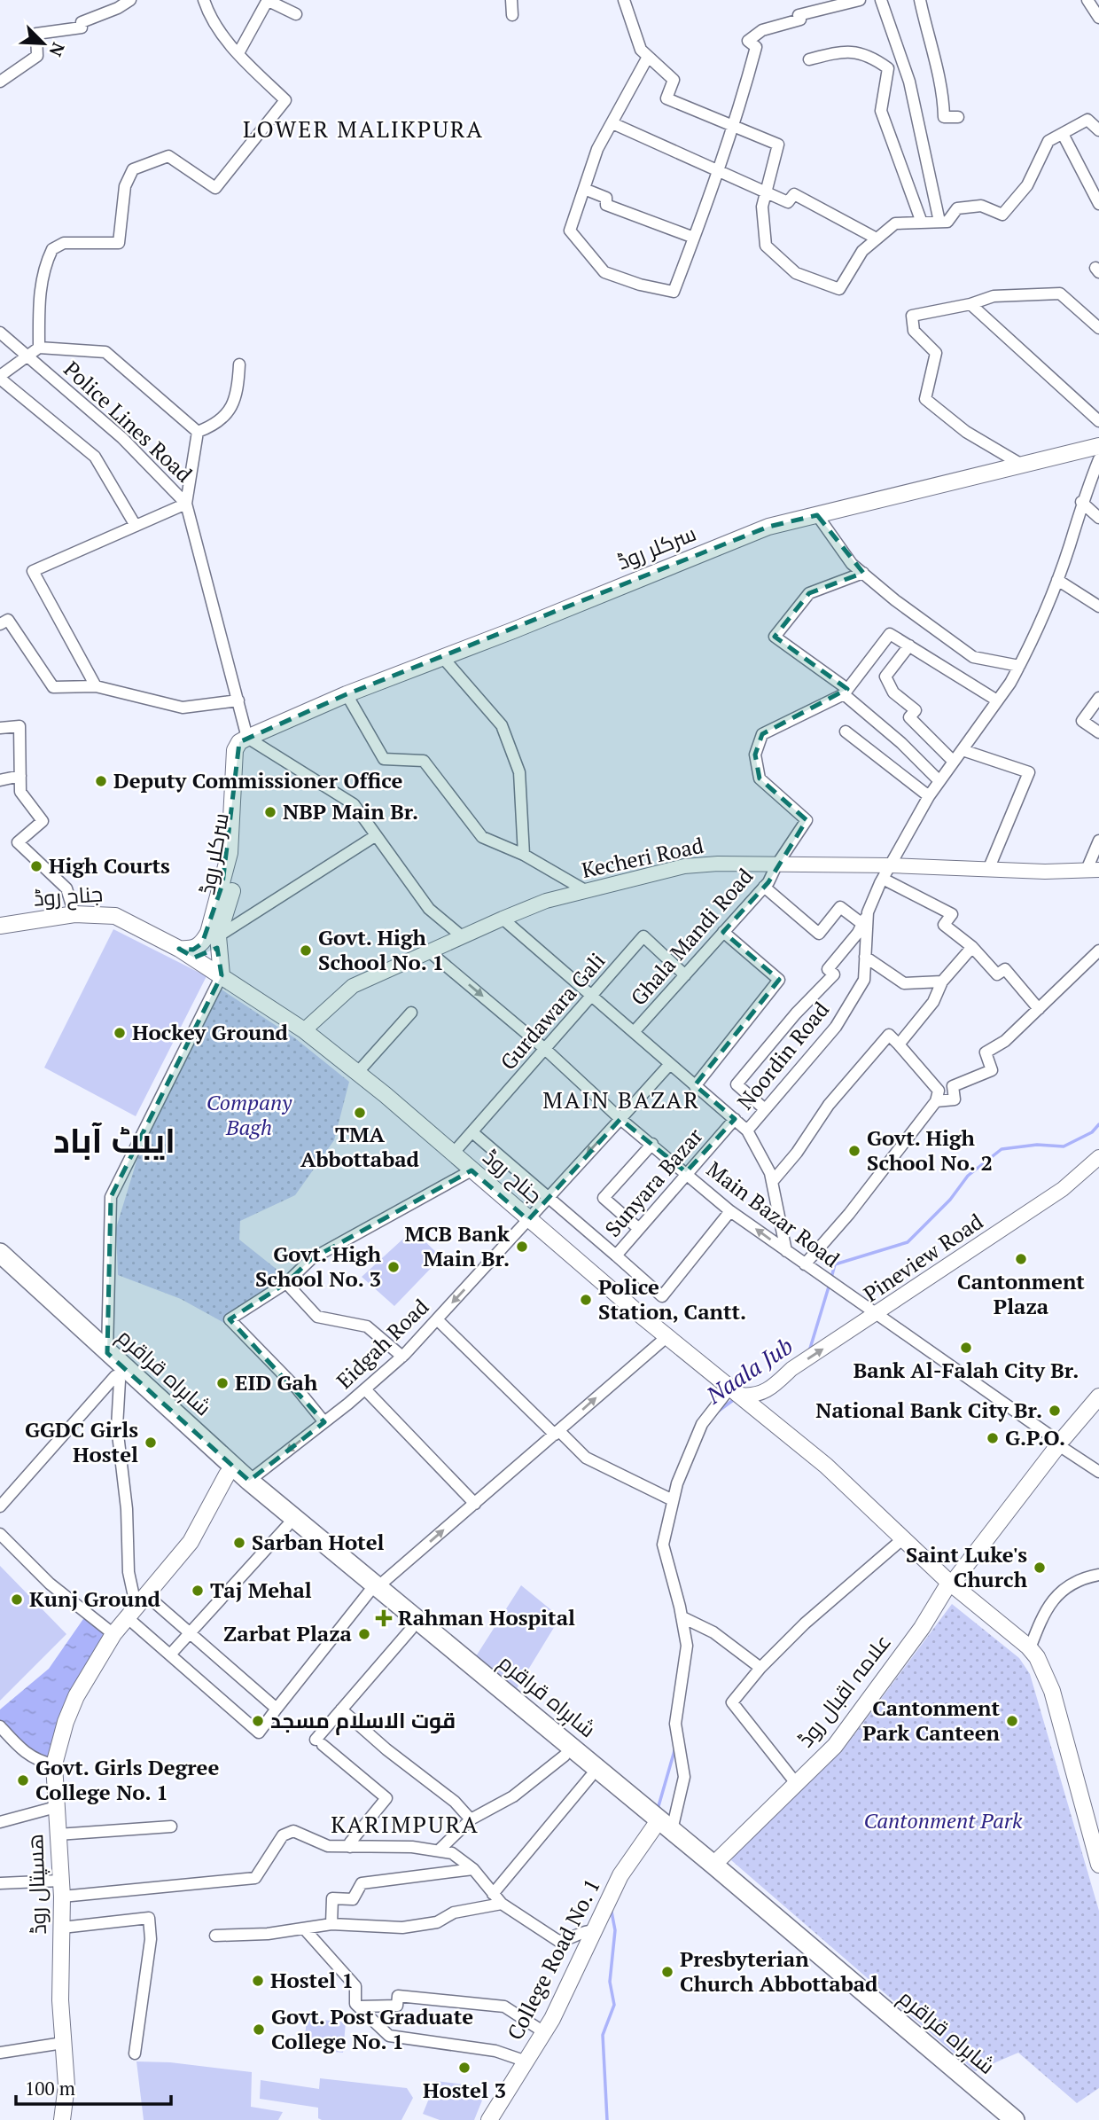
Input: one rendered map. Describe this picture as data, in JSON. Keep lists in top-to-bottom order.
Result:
{
  "streets": {
    "highway": ["شاہراہ قراقرم"],
    "main road": [
      "سرکلر روڈ",
      "جناح روڈ",
      "علامہ اقبال روڈ",
      "ھسپتال روڈ",
      "College Road No. 1"
    ],
    "street": [
      "Police Lines Road",
      "Kecheri Road",
      "Ghala Mandi Road",
      "Gurdawara Gali",
      "Noordin Road",
      "Sunyara Bazar",
      "Main Bazar Road",
      "Pineview Road",
      "Eidgah Road"
    ]
  },
  "crossings": [
    ["Police Lines Road", "سرکلر روڈ"],
    ["سرکلر روڈ", "جناح روڈ"],
    ["Kecheri Road", "جناح روڈ"],
    ["Kecheri Road", "Ghala Mandi Road"],
    ["Kecheri Road", "Noordin Road"],
    ["Kecheri Road", "Main Bazar Road"],
    ["جناح روڈ", "Gurdawara Gali"],
    ["جناح روڈ", "Eidgah Road"],
    ["جناح روڈ", "علامہ اقبال روڈ"],
    ["Ghala Mandi Road", "Gurdawara Gali"],
    ["Gurdawara Gali", "Main Bazar Road"],
    ["Sunyara Bazar", "Main Bazar Road"],
    ["Main Bazar Road", "Pineview Road"],
    ["Main Bazar Road", "علامہ اقبال روڈ"],
    ["Eidgah Road", "شاہراہ قراقرم"],
    ["شاہراہ قراقرم", "علامہ اقبال روڈ"],
    ["شاہراہ قراقرم", "ھسپتال روڈ"],
    ["شاہراہ قراقرم", "College Road No. 1"]
  ],
  "districts": [
    "LOWER MALIKPURA",
    "MAIN BAZAR",
    "ایبٹ آباد",
    "KARIMPURA"
  ],
  "water": ["Naala Jub"],
  "parks": ["Company Bagh", "Cantonment Park"],
  "places": {
    "other": [
      "Deputy Commissioner Office",
      "NBP Main Br.",
      "High Courts",
      "Govt. High School No. 1",
      "Hockey Ground",
      "TMA Abbottabad",
      "Govt. High School No. 2",
      "MCB Bank Main Br.",
      "Cantonment Plaza",
      "Govt. High School No. 3",
      "Police Station, Cantt.",
      "Bank Al-Falah City Br.",
      "EID Gah",
      "National Bank City Br.",
      "G.P.O.",
      "GGDC Girls Hostel",
      "Sarban Hotel",
      "Saint Luke's Church",
      "Taj Mehal",
      "Kunj Ground",
      "Zarbat Plaza",
      "قوت الاسلام مسجد",
      "Cantonment Park Canteen",
      "Govt. Girls Degree College No. 1",
      "Presbyterian Church Abbottabad",
      "Hostel 1",
      "Govt. Post Graduate College No. 1",
      "Hostel 3"
    ],
    "health": ["Rahman Hospital"]
  },
  "scale_bar": "100 m",
  "north": "bottom right"
}
